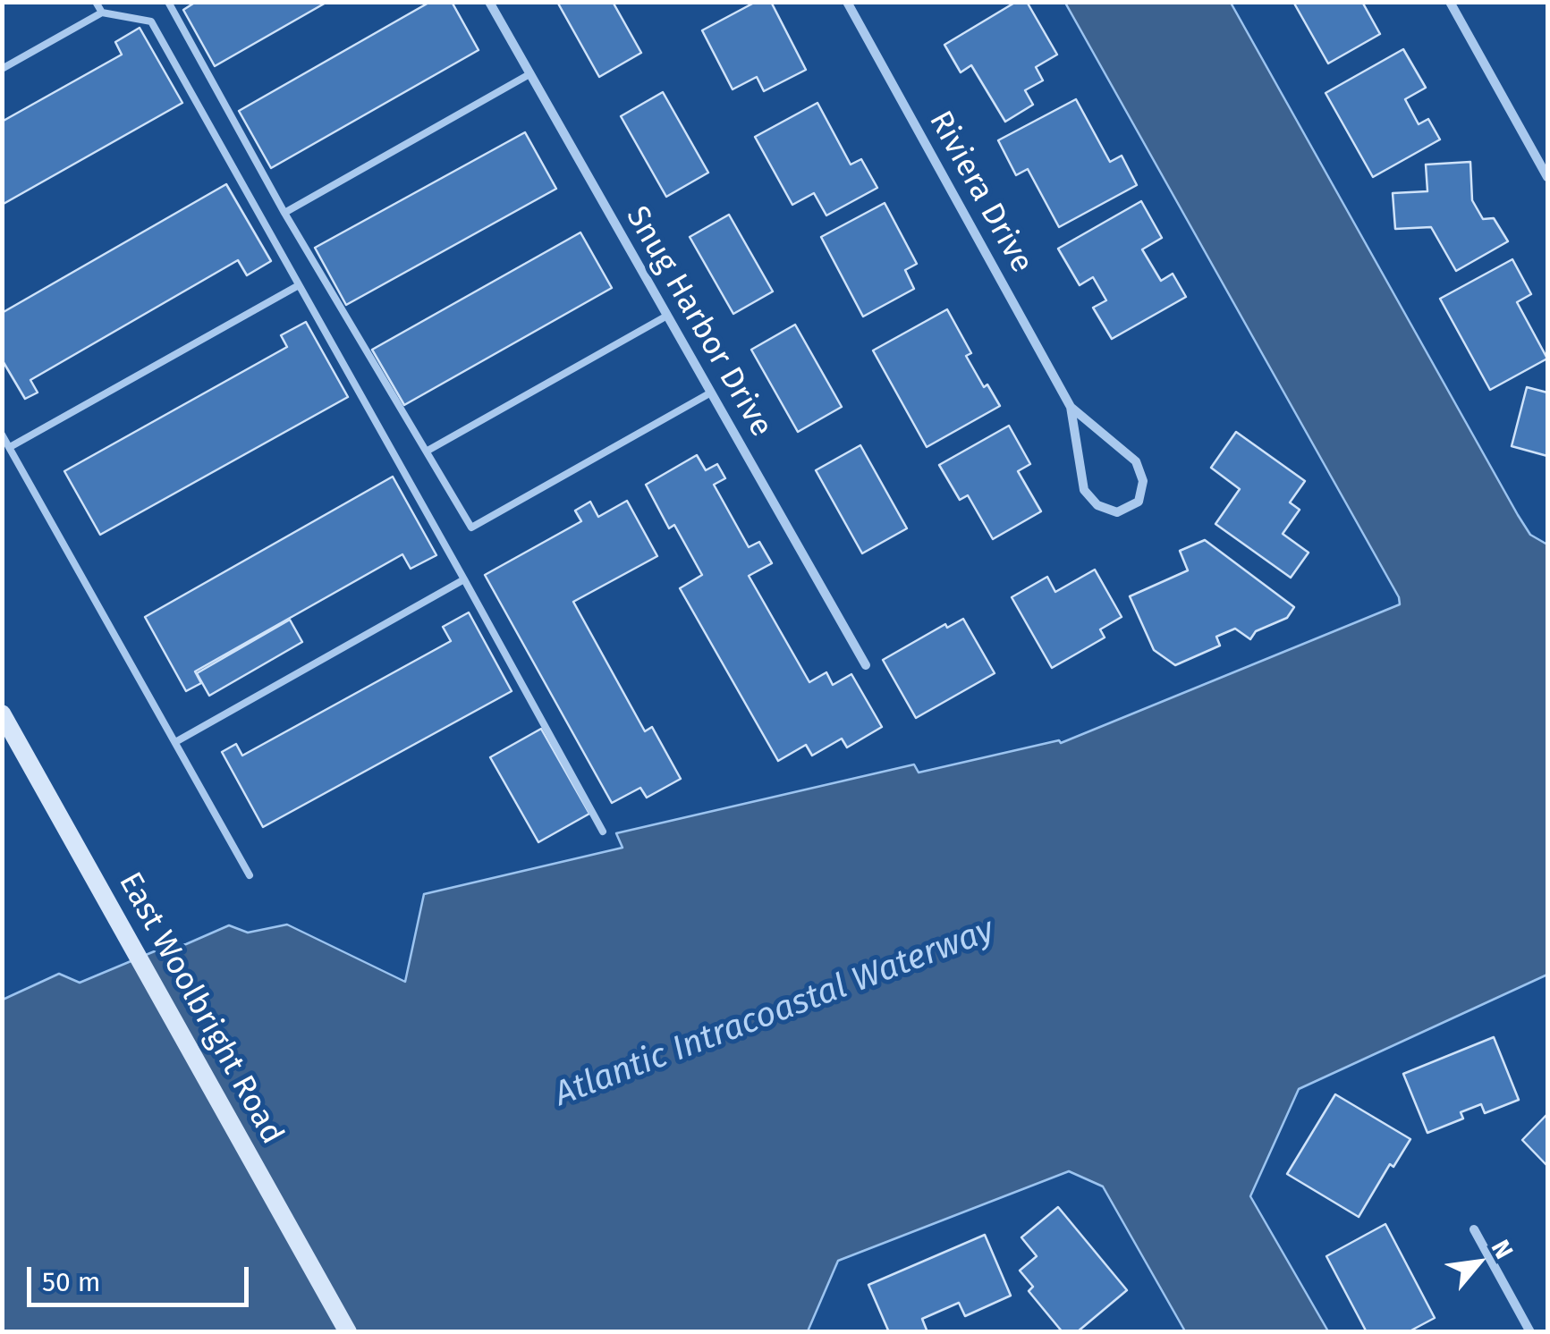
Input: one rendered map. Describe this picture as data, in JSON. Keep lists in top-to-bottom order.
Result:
{
  "streets": {
    "main road": ["East Woolbright Road"],
    "street": ["Riviera Drive", "Snug Harbor Drive"]
  },
  "water": ["Atlantic Intracoastal Waterway"],
  "scale_bar": "50 m",
  "north": "top right"
}
